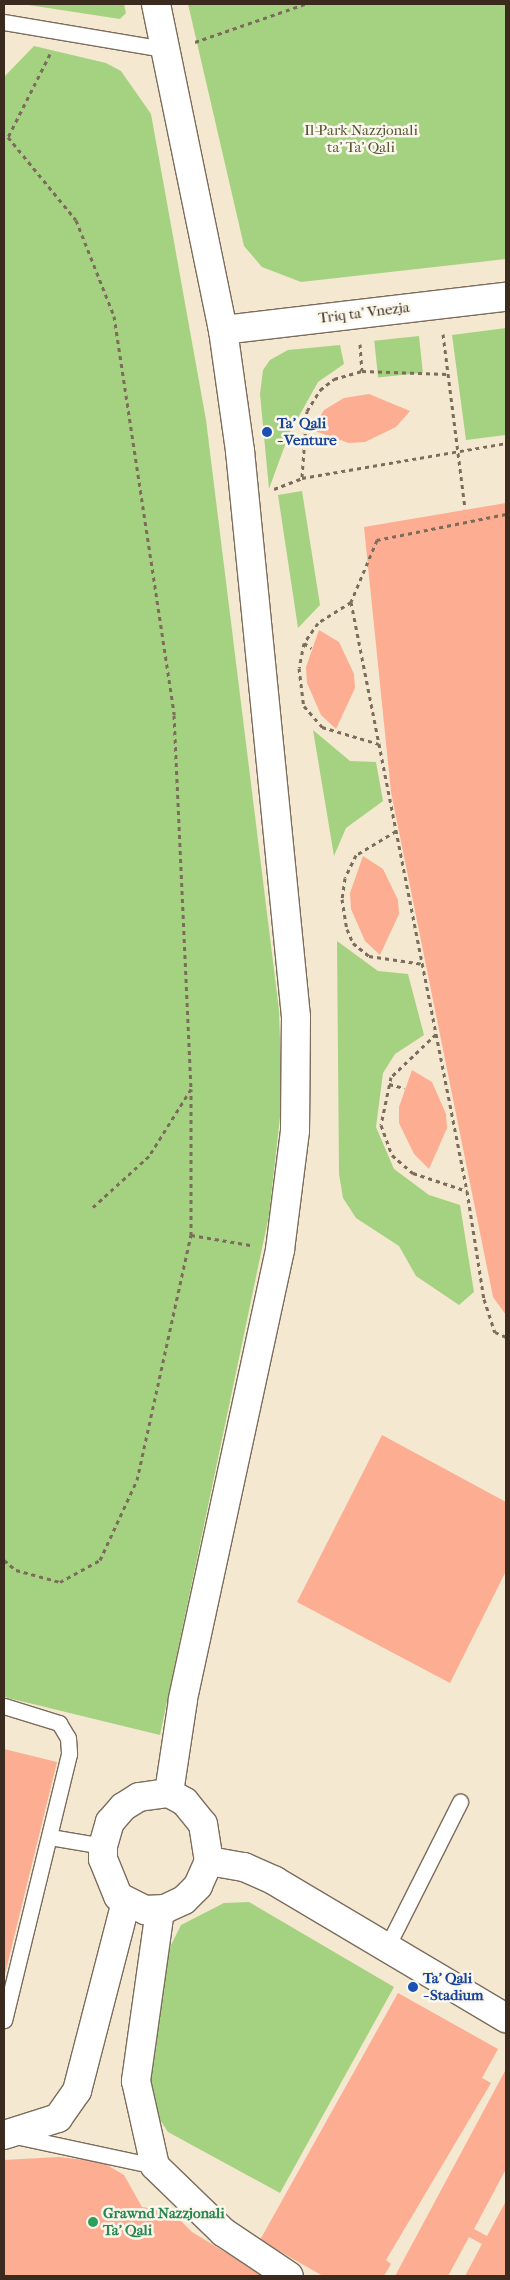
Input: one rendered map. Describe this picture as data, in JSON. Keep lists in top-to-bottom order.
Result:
{
  "streets": {
    "street": ["Triq ta' Vnezja"]
  },
  "parks": ["Il-Park Nazzjonali ta' Ta' Qali"],
  "places": ["Ta' Qali - Venture", "Ta' Qali - Stadium", "Grawnd Nazzjonali Ta' Qali"]
}
